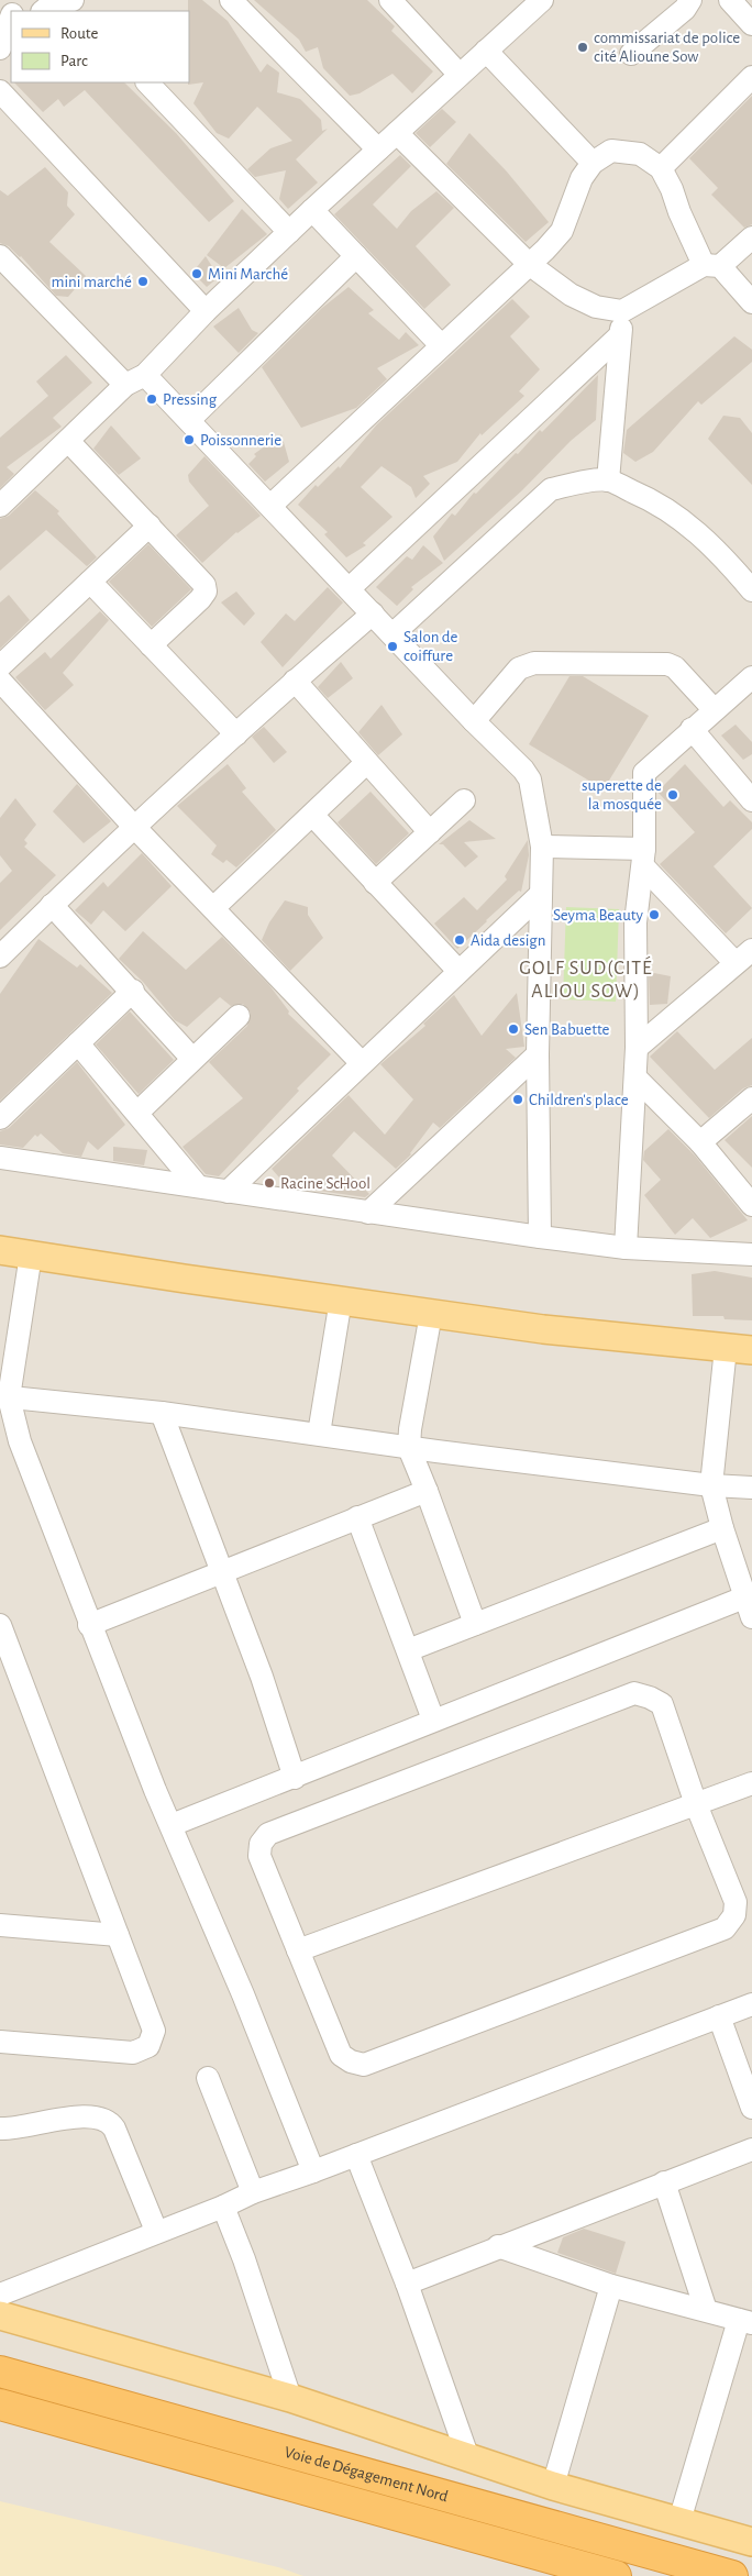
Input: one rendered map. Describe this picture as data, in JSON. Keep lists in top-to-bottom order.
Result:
{
  "streets": {
    "highway": ["Voie de Dégagement Nord"]
  },
  "districts": ["GOLF SUD(CITÉ ALIOU SOW)"],
  "places": [
    "commissariat de police cité Alioune Sow",
    "Mini Marché",
    "mini marché",
    "Pressing",
    "Poissonnerie",
    "Salon de coiffure",
    "superette de la mosquée",
    "Seyma Beauty",
    "Aida design",
    "Sen Babuette",
    "Children's place",
    "Racine ScHool"
  ],
  "legend": ["Route", "Parc"]
}
